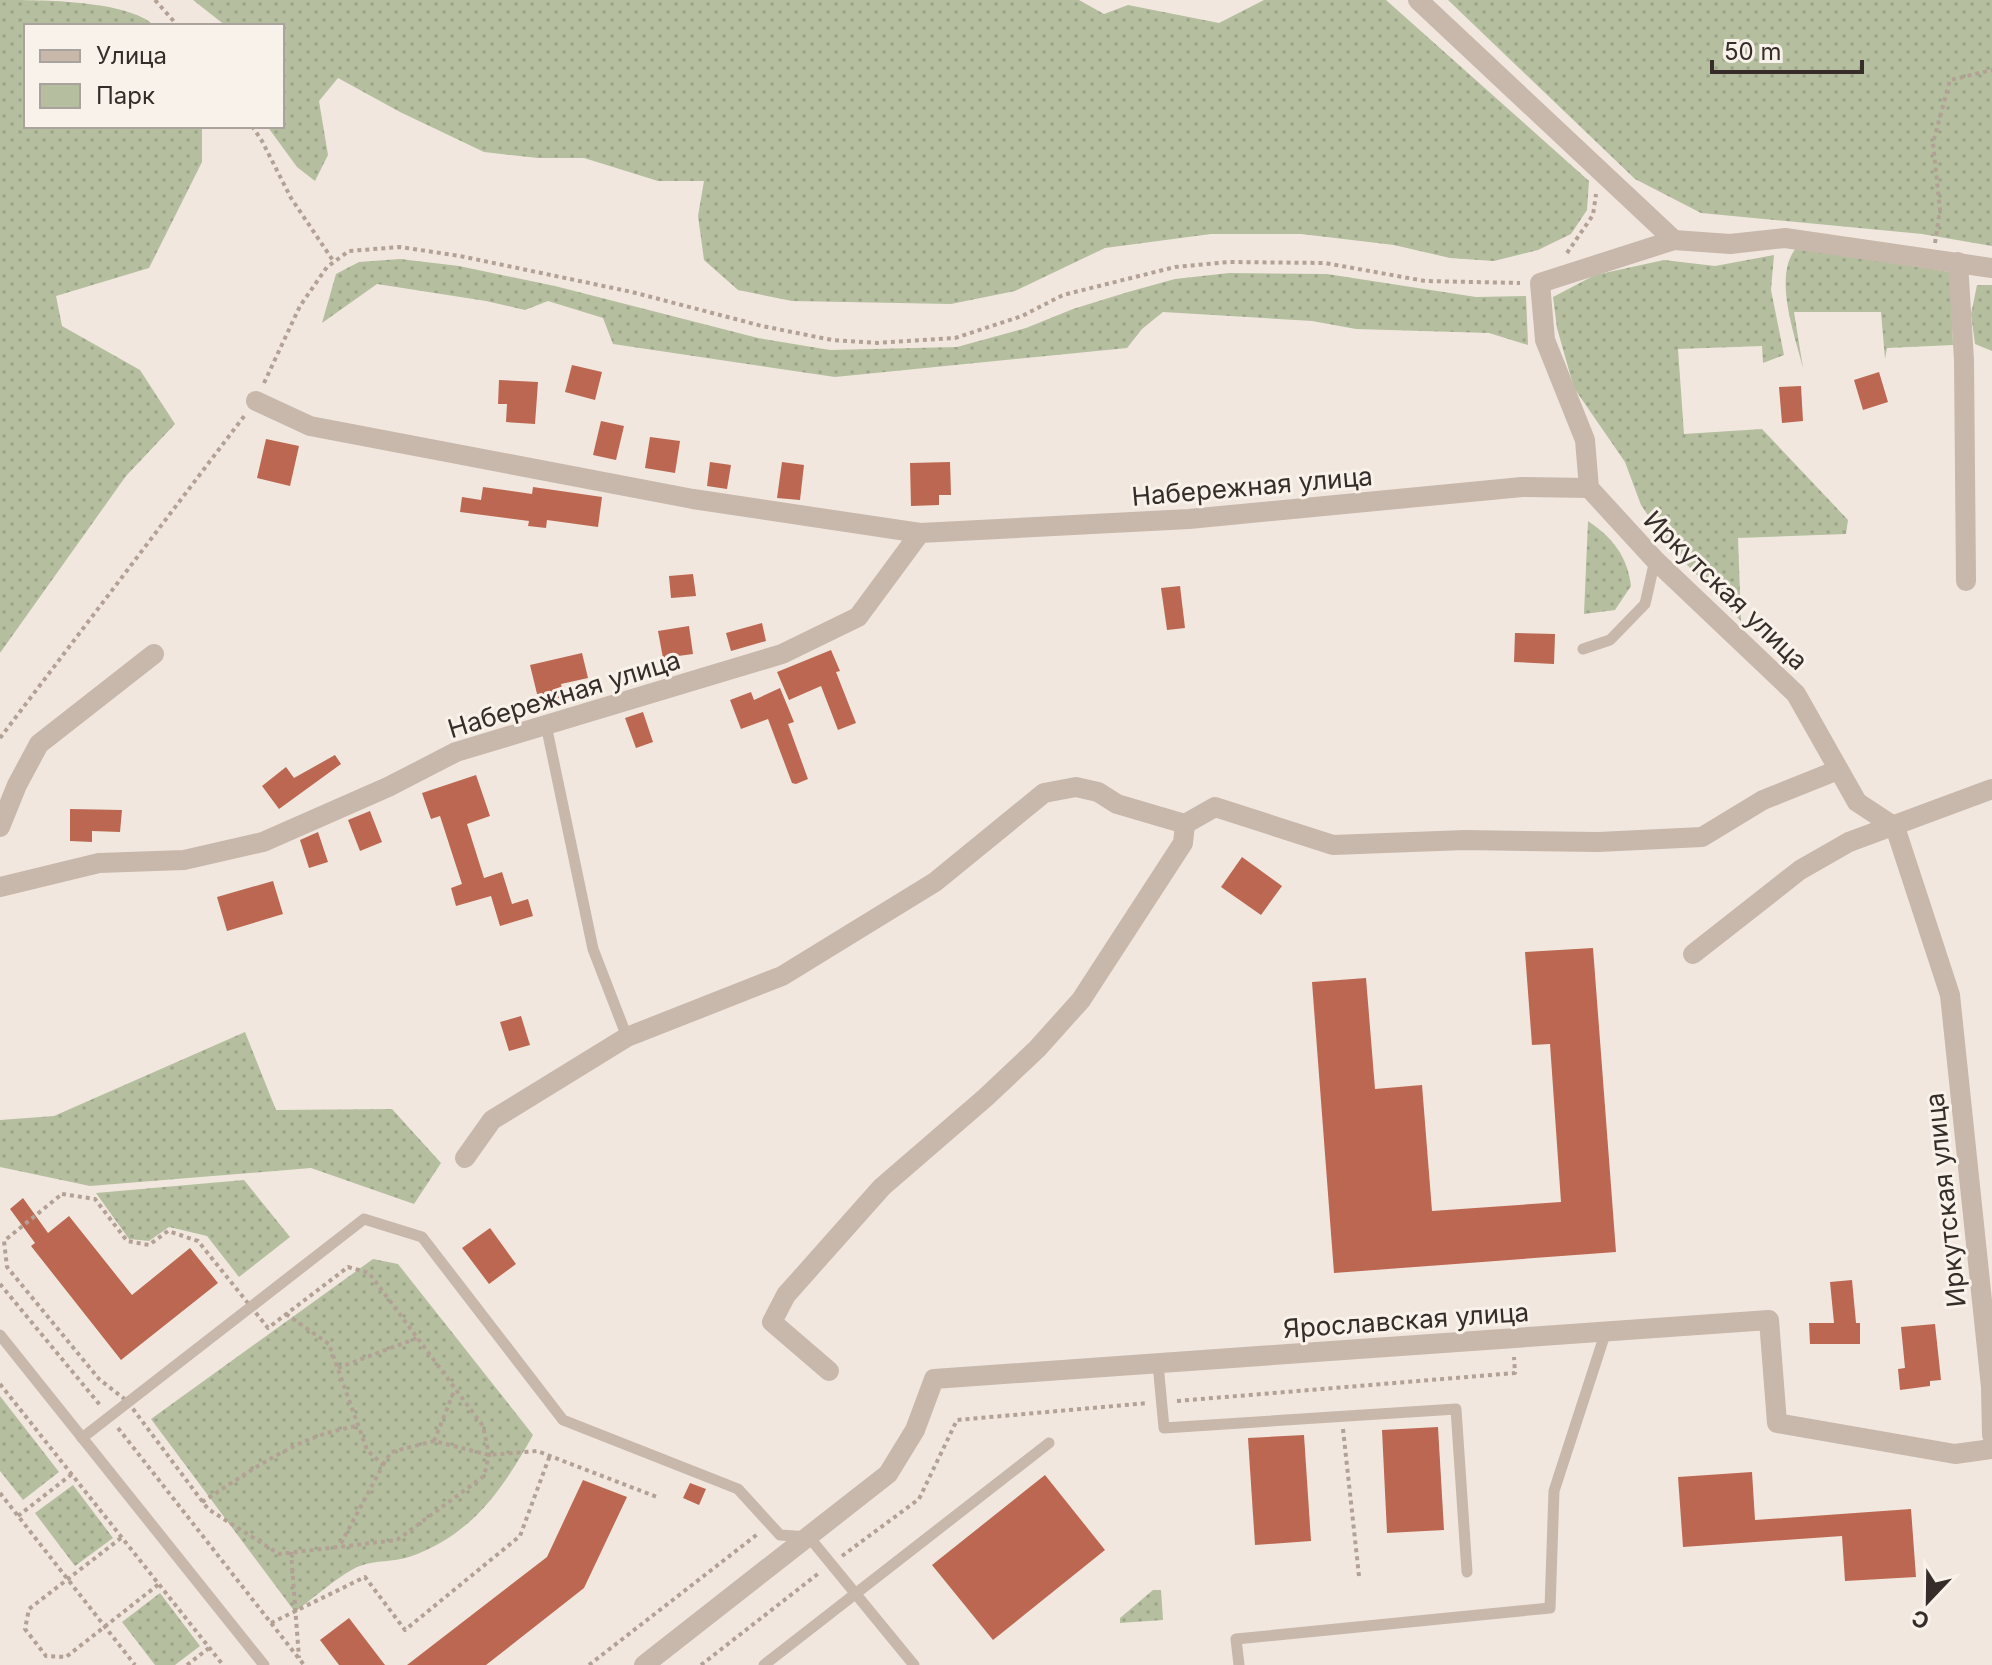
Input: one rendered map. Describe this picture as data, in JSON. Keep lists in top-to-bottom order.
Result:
{
  "streets": {
    "street": ["Набережная улица", "Иркутская улица", "Ярославская улица"]
  },
  "crossings": [
    ["Набережная улица", "Иркутская улица"]
  ],
  "legend": ["Улица", "Парк"],
  "scale_bar": "50 m",
  "north": "bottom"
}
